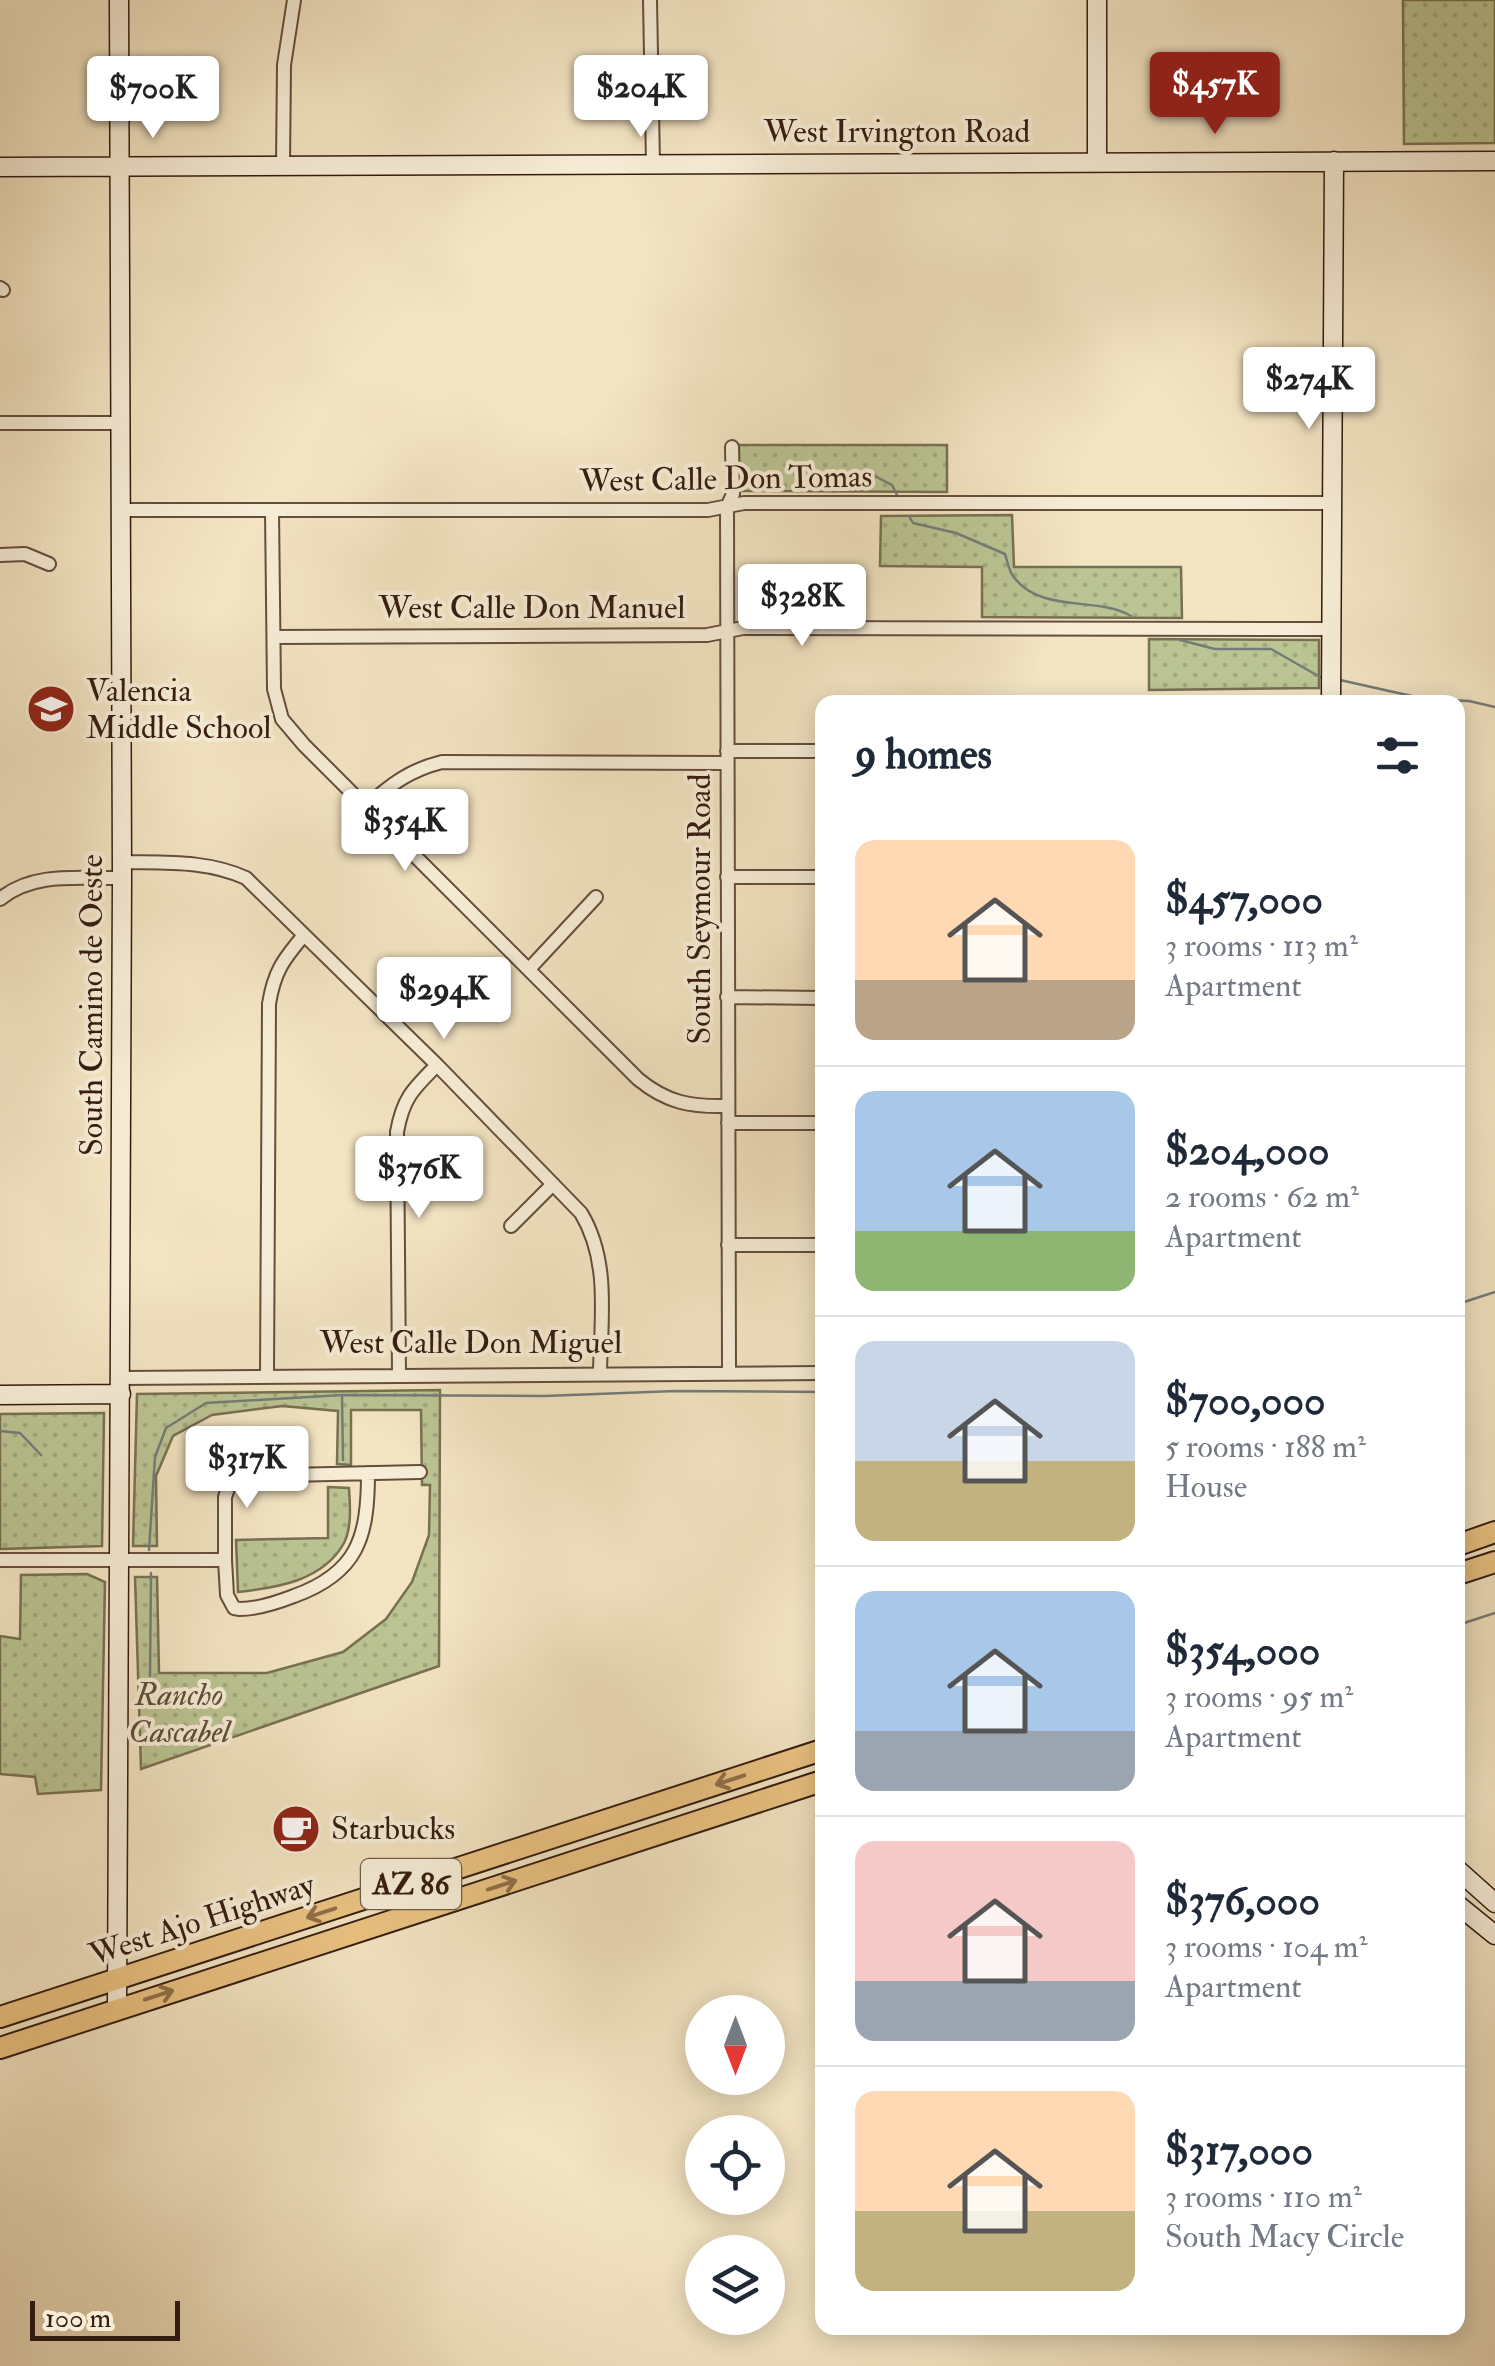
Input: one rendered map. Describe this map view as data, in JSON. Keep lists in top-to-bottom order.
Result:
{
  "streets": {
    "main road": ["AZ 86", "West Ajo Highway"],
    "street": [
      "West Irvington Road",
      "West Calle Don Tomas",
      "West Calle Don Manuel",
      "South Seymour Road",
      "South Camino de Oeste",
      "West Calle Don Miguel"
    ]
  },
  "crossings": [
    ["West Irvington Road", "South Camino de Oeste"],
    ["West Calle Don Tomas", "South Seymour Road"],
    ["West Calle Don Tomas", "South Camino de Oeste"],
    ["West Calle Don Manuel", "South Seymour Road"],
    ["South Seymour Road", "West Calle Don Miguel"],
    ["South Camino de Oeste", "West Calle Don Miguel"],
    ["South Camino de Oeste", "West Ajo Highway"]
  ],
  "parks": ["Rancho Cascabel"],
  "places": {
    "school or university": ["Valencia Middle School"],
    "cafe": ["Starbucks"]
  },
  "scale_bar": "100 m",
  "north": "bottom",
  "page": {
    "price": [
      "$457K",
      "$204K",
      "$700K",
      "$274K",
      "$328K",
      "$354K",
      "$294K",
      "$376K",
      "$317K"
    ],
    "heading": "9 homes",
    "list": [
      {
        "name": "$457,000",
        "note": "3 rooms · 113 m² · Apartment"
      },
      {
        "name": "$204,000",
        "note": "2 rooms · 62 m² · Apartment"
      },
      {
        "name": "$700,000",
        "note": "5 rooms · 188 m² · House"
      },
      {
        "name": "$354,000",
        "note": "3 rooms · 95 m² · Apartment"
      },
      {
        "name": "$376,000",
        "note": "3 rooms · 104 m² · Apartment"
      },
      {
        "name": "$317,000",
        "note": "3 rooms · 110 m² · South Macy Circle"
      }
    ],
    "scale": "100 m"
  }
}
